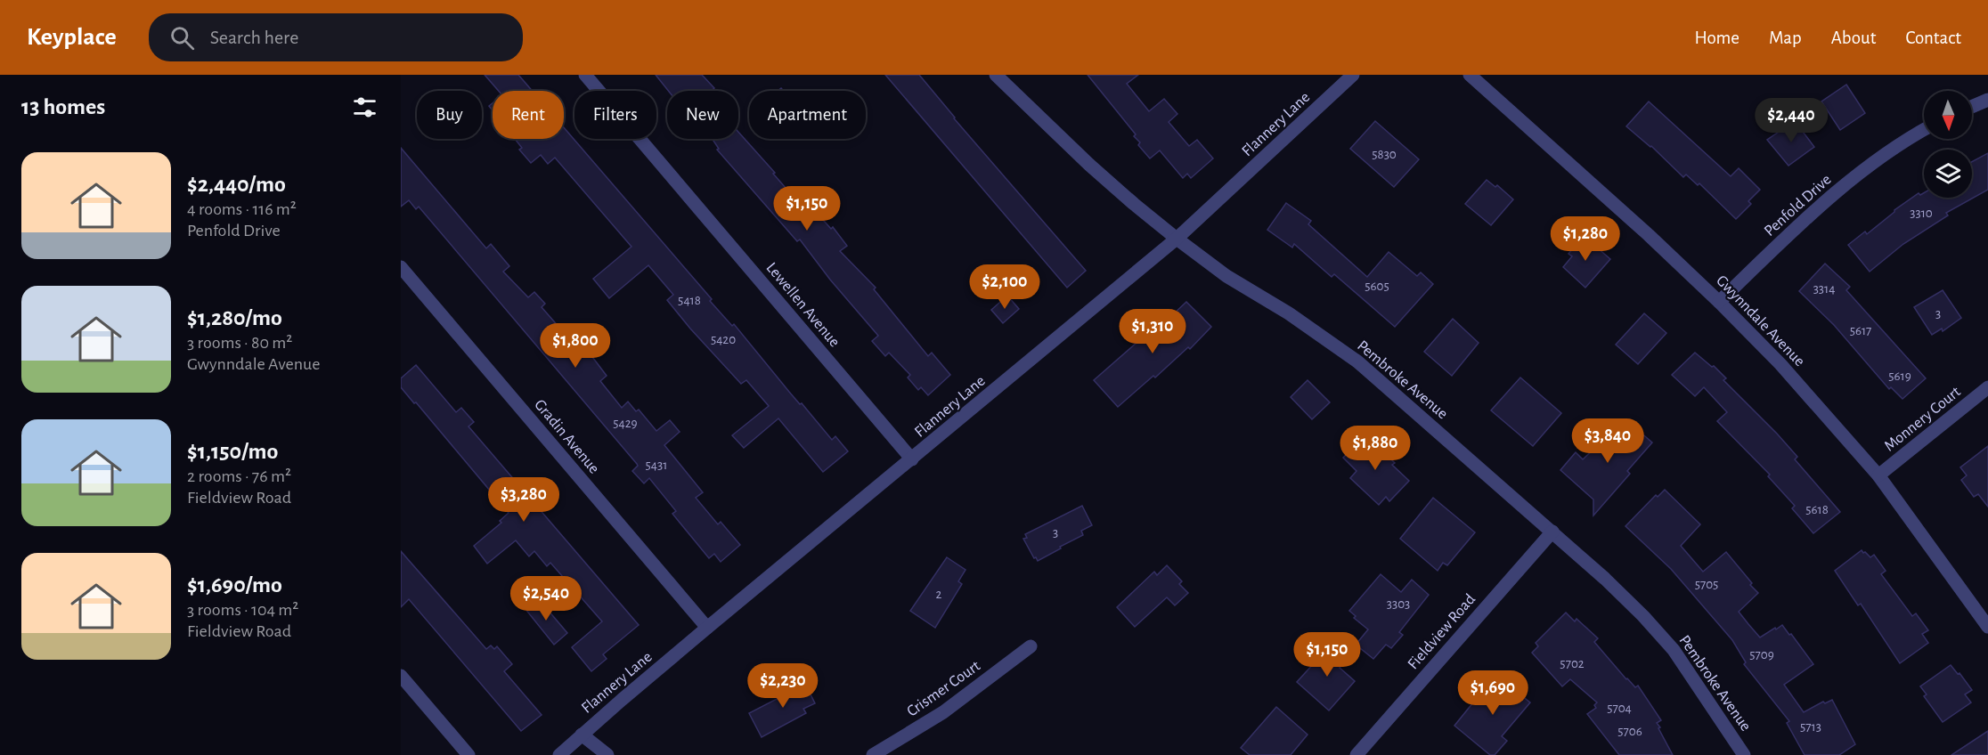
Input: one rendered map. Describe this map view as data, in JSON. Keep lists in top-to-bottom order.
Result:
{
  "streets": {
    "street": [
      "Flannery Lane",
      "Penfold Drive",
      "Lewellen Avenue",
      "Gwynndale Avenue",
      "Pembroke Avenue",
      "Monnery Court",
      "Gradin Avenue",
      "Fieldview Road",
      "Crismer Court"
    ]
  },
  "crossings": [
    ["Flannery Lane", "Lewellen Avenue"],
    ["Flannery Lane", "Pembroke Avenue"],
    ["Flannery Lane", "Gradin Avenue"],
    ["Penfold Drive", "Gwynndale Avenue"],
    ["Gwynndale Avenue", "Monnery Court"],
    ["Pembroke Avenue", "Fieldview Road"]
  ],
  "house_numbers": [
    "5830",
    "3310",
    "5605",
    "3314",
    "5418",
    "3",
    "5617",
    "5420",
    "5619",
    "5429",
    "5431",
    "5618",
    "3",
    "5705",
    "2",
    "3303",
    "5709",
    "5702",
    "5704",
    "5713",
    "5706"
  ],
  "north": "bottom",
  "page": {
    "header": "Keyplace",
    "search": "Search here",
    "nav": [
      "Home",
      "Map",
      "About",
      "Contact"
    ],
    "heading": "13 homes",
    "chip": [
      "Buy",
      "Rent",
      "Filters",
      "New",
      "Apartment"
    ],
    "price": [
      "$2,440",
      "$1,150",
      "$1,280",
      "$2,100",
      "$1,310",
      "$1,800",
      "$3,840",
      "$1,880",
      "$3,280",
      "$2,540",
      "$1,150",
      "$2,230",
      "$1,690"
    ],
    "list": [
      {
        "name": "$2,440/mo",
        "note": "4 rooms · 116 m² · Penfold Drive"
      },
      {
        "name": "$1,280/mo",
        "note": "3 rooms · 80 m² · Gwynndale Avenue"
      },
      {
        "name": "$1,150/mo",
        "note": "2 rooms · 76 m² · Fieldview Road"
      },
      {
        "name": "$1,690/mo",
        "note": "3 rooms · 104 m² · Fieldview Road"
      }
    ]
  }
}
